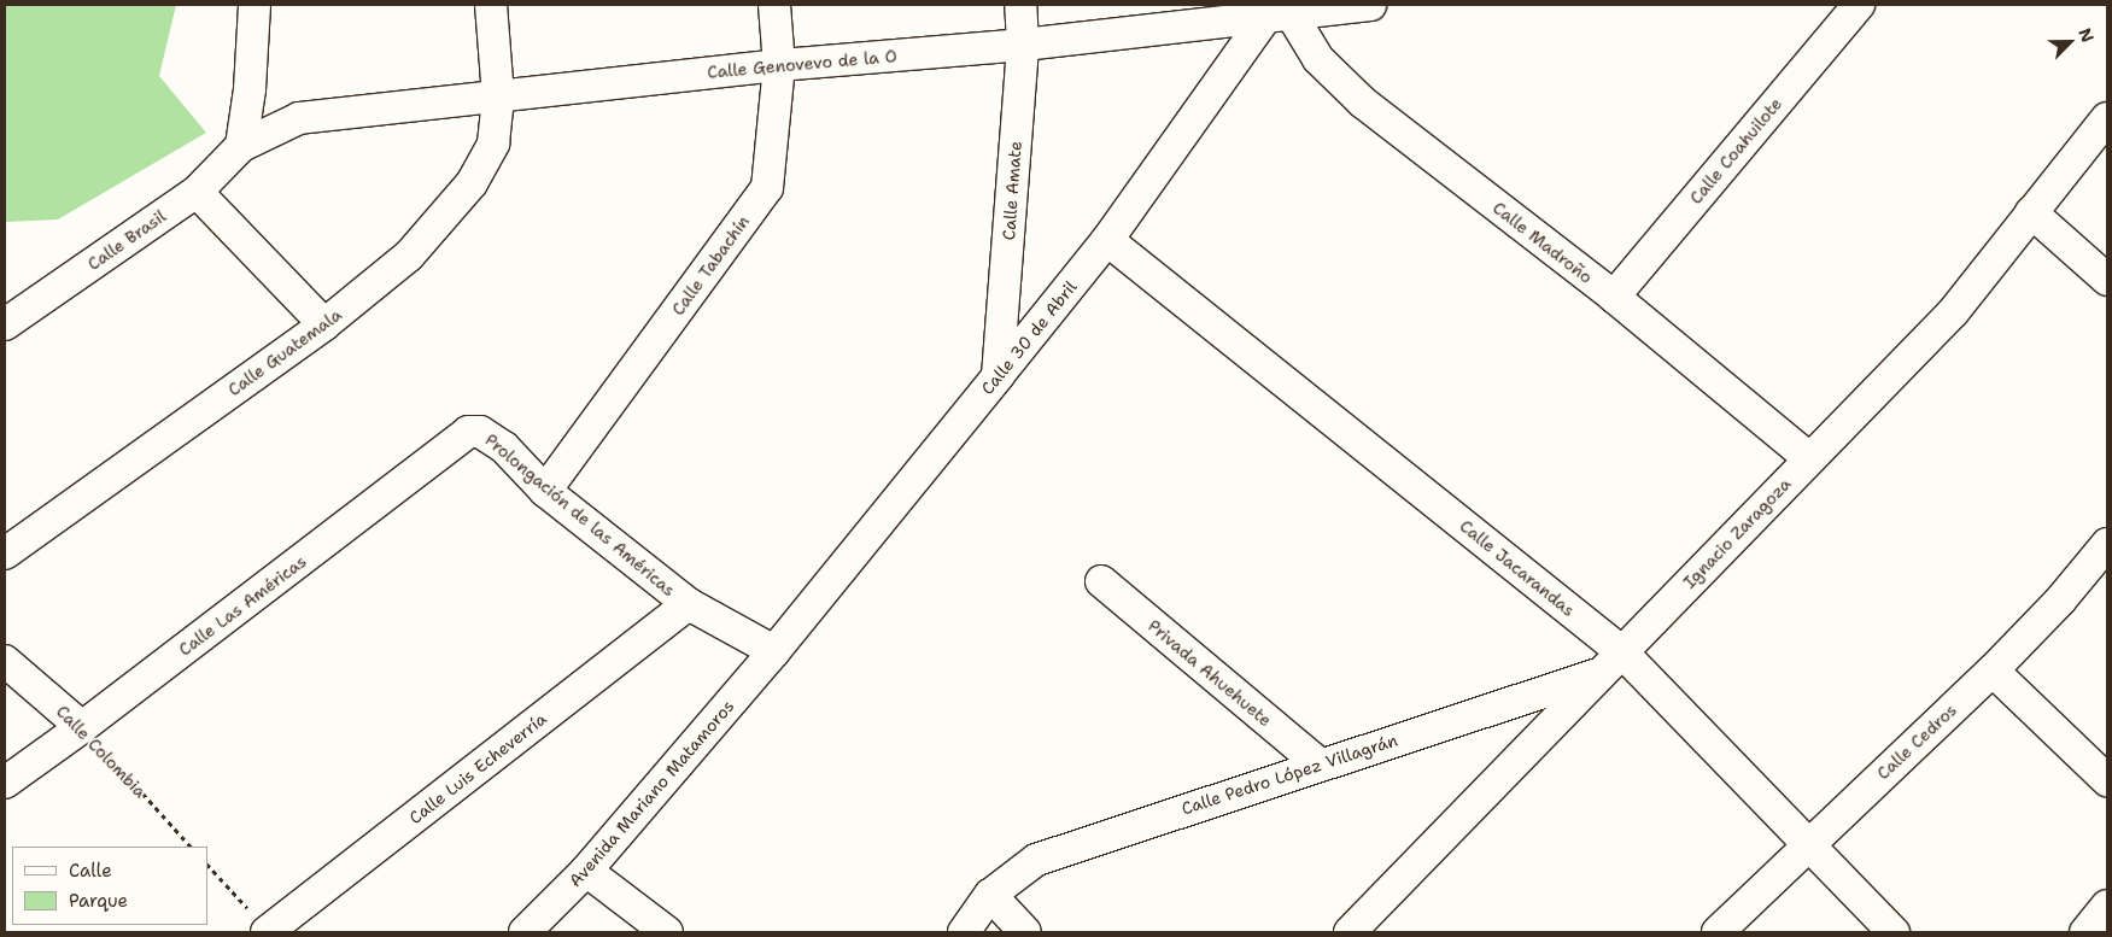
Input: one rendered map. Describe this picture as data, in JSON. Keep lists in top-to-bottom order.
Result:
{
  "streets": {
    "street": [
      "Calle Genovevo de la O",
      "Calle Coahuilote",
      "Calle Amate",
      "Calle Brasil",
      "Calle Madroño",
      "Calle Tabachín",
      "Calle 30 de Abril",
      "Calle Guatemala",
      "Prolongación de las Américas",
      "Ignacio Zaragoza",
      "Calle Jacarandas",
      "Calle Las Américas",
      "Privada Ahuehuete",
      "Calle Cedros",
      "Calle Colombia",
      "Calle Luis Echeverría",
      "Calle Pedro López Villagrán",
      "Avenida Mariano Matamoros"
    ]
  },
  "crossings": [
    ["Calle Genovevo de la O", "Calle Amate"],
    ["Calle Genovevo de la O", "Calle Brasil"],
    ["Calle Genovevo de la O", "Calle Madroño"],
    ["Calle Genovevo de la O", "Calle Tabachín"],
    ["Calle Genovevo de la O", "Calle 30 de Abril"],
    ["Calle Genovevo de la O", "Calle Guatemala"],
    ["Calle Coahuilote", "Calle Madroño"],
    ["Calle Amate", "Calle 30 de Abril"],
    ["Calle Madroño", "Calle 30 de Abril"],
    ["Calle Madroño", "Ignacio Zaragoza"],
    ["Calle Tabachín", "Prolongación de las Américas"],
    ["Calle 30 de Abril", "Prolongación de las Américas"],
    ["Calle 30 de Abril", "Calle Jacarandas"],
    ["Calle 30 de Abril", "Avenida Mariano Matamoros"],
    ["Prolongación de las Américas", "Calle Las Américas"],
    ["Prolongación de las Américas", "Calle Luis Echeverría"],
    ["Prolongación de las Américas", "Avenida Mariano Matamoros"],
    ["Ignacio Zaragoza", "Calle Jacarandas"],
    ["Ignacio Zaragoza", "Calle Pedro López Villagrán"],
    ["Calle Jacarandas", "Calle Cedros"],
    ["Calle Las Américas", "Calle Colombia"],
    ["Privada Ahuehuete", "Calle Pedro López Villagrán"]
  ],
  "legend": ["Calle", "Parque"],
  "north": "top right"
}
